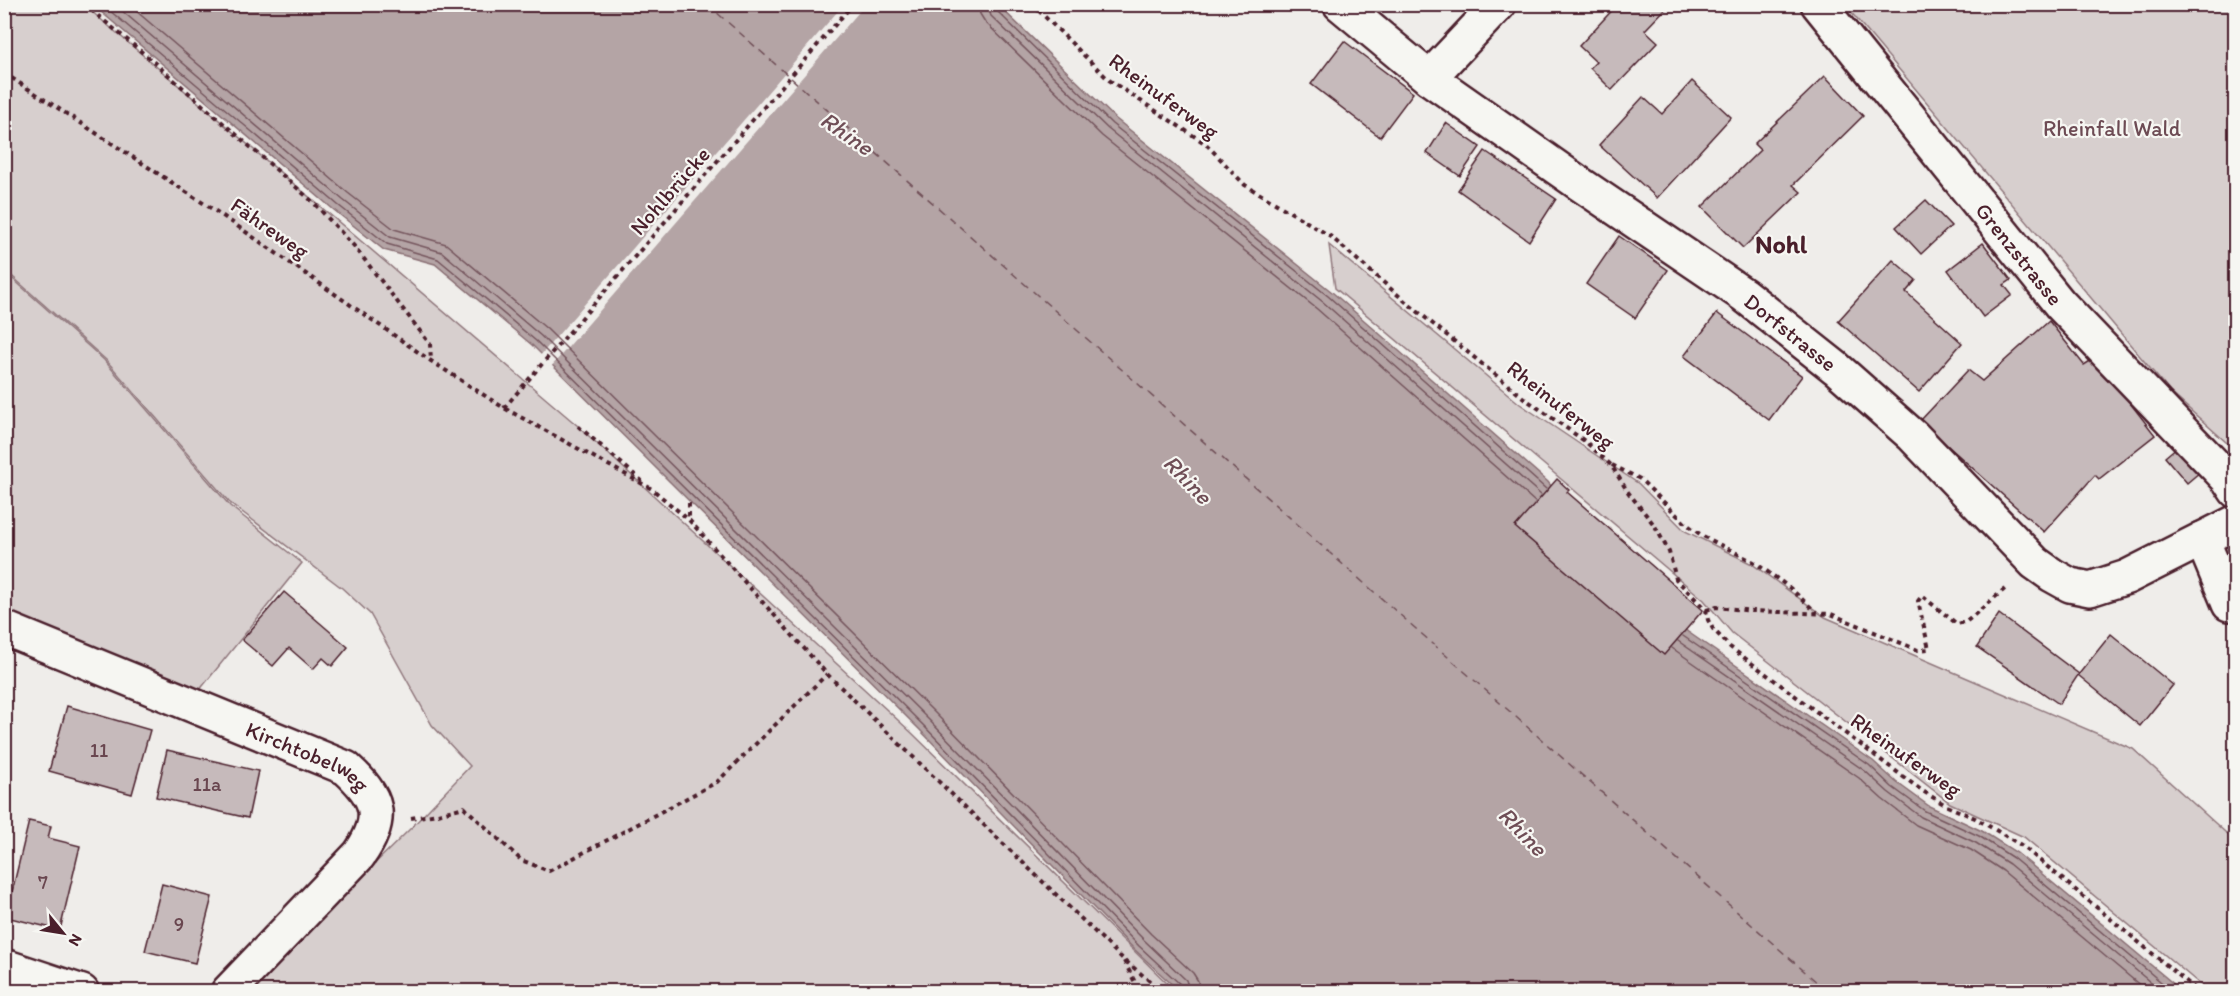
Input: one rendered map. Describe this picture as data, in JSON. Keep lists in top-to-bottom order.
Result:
{
  "streets": {
    "street": ["Grenzstrasse", "Dorfstrasse", "Kirchtobelweg"],
    "path": ["Rheinuferweg", "Nohlbrücke", "Fähreweg"]
  },
  "crossings": [
    ["Nohlbrücke", "Fähreweg"]
  ],
  "districts": ["Nohl"],
  "water": ["Rhine"],
  "parks": ["Rheinfall Wald"],
  "house_numbers": [
    "11",
    "11a",
    "7",
    "9"
  ],
  "north": "bottom right"
}
